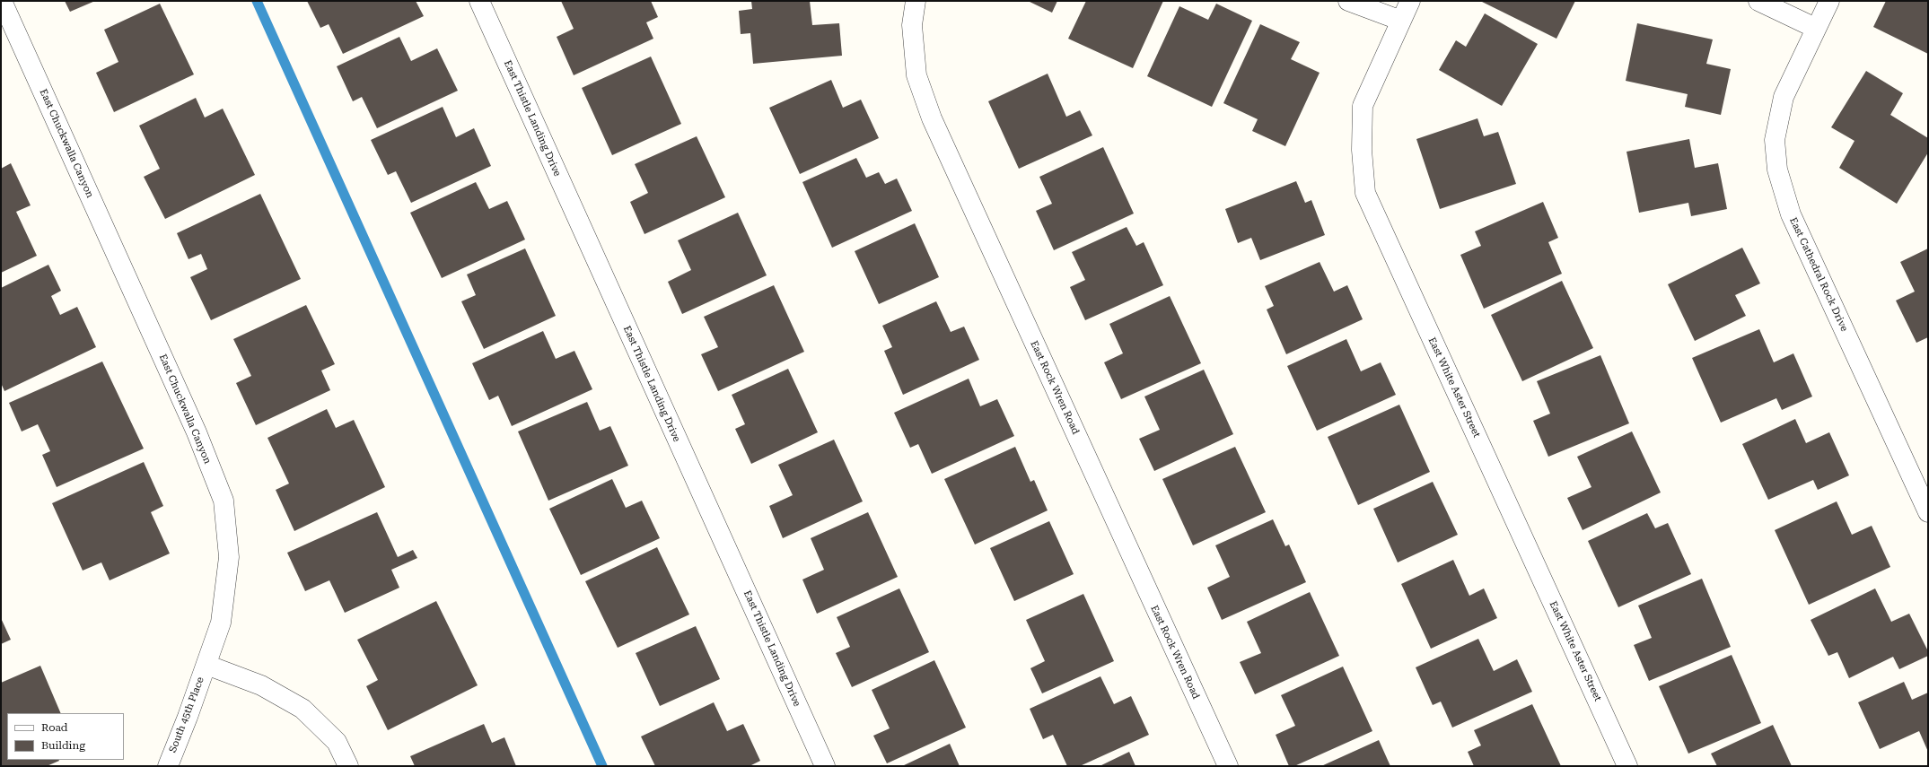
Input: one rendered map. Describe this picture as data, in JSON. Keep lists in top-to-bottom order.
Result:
{
  "streets": {
    "street": [
      "East Thistle Landing Drive",
      "East Chuckwalla Canyon",
      "East Cathedral Rock Drive",
      "East Rock Wren Road",
      "East White Aster Street",
      "South 45th Place"
    ]
  },
  "crossings": [
    ["East Chuckwalla Canyon", "South 45th Place"]
  ],
  "legend": ["Road", "Building"]
}
